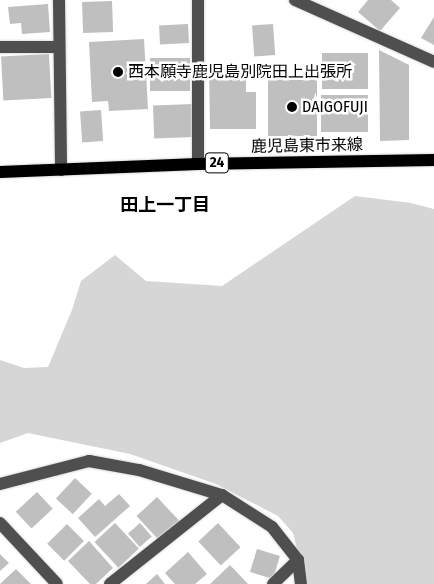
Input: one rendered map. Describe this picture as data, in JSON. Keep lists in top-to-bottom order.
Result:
{
  "streets": {
    "main road": ["鹿児島東市来線", "24"]
  },
  "districts": ["田上一丁目"],
  "places": ["西本願寺鹿児島別院田上出張所", "DAIGOFUJI"]
}
